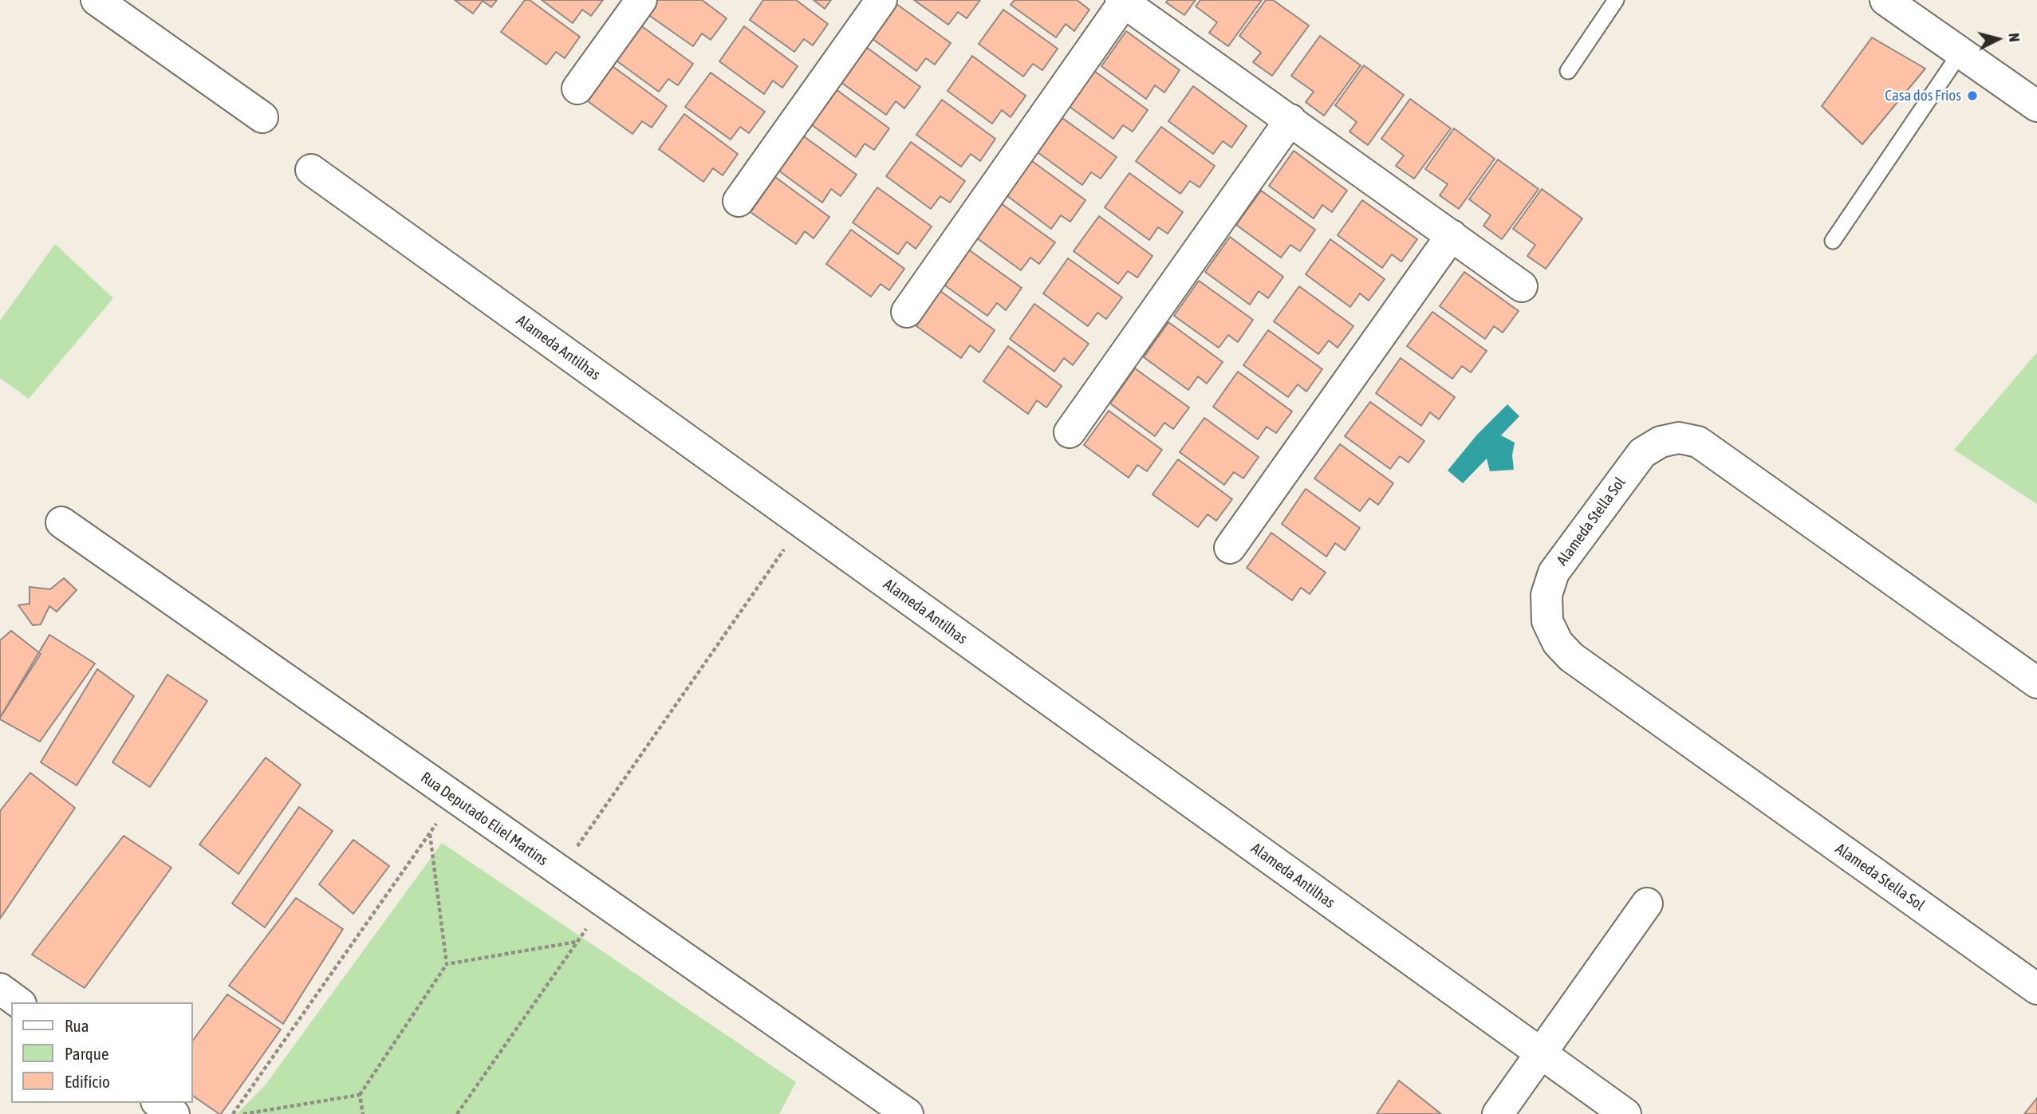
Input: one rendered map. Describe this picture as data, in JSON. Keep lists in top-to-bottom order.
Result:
{
  "streets": {
    "street": ["Alameda Antilhas", "Alameda Stella Sol", "Rua Deputado Eliel Martins"]
  },
  "places": ["Casa dos Frios"],
  "legend": ["Rua", "Parque", "Edifício"],
  "north": "right"
}
